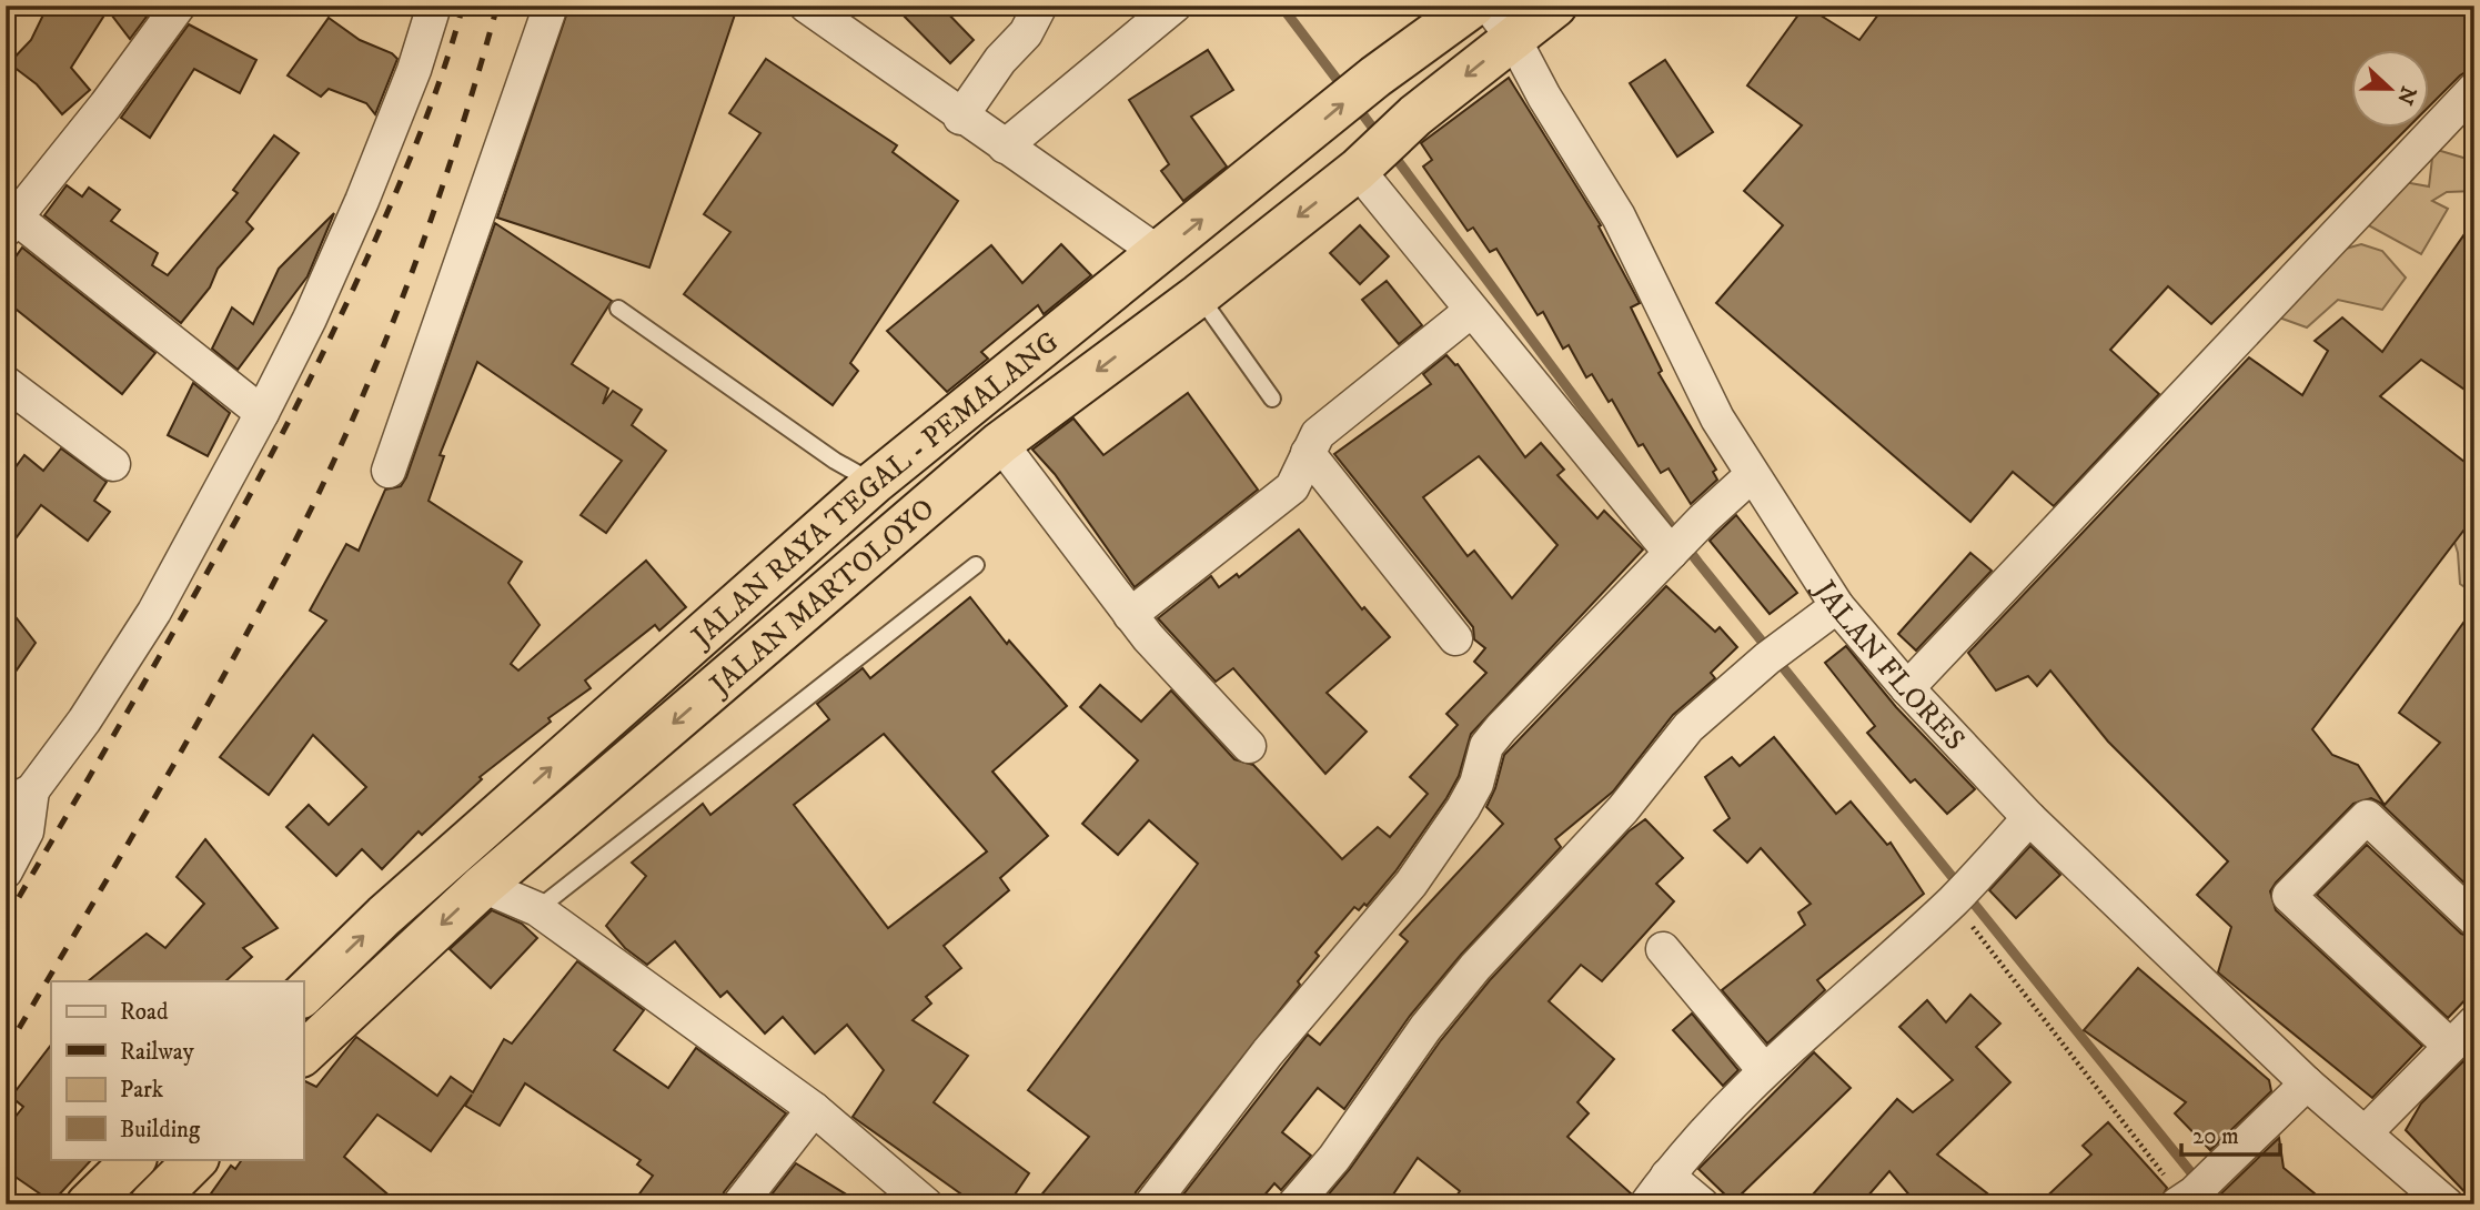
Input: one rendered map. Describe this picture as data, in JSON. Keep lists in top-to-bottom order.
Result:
{
  "streets": {
    "highway": ["JALAN RAYA TEGAL - PEMALANG", "JALAN MARTOLOYO"],
    "street": ["JALAN FLORES"]
  },
  "one_way": ["JALAN RAYA TEGAL - PEMALANG", "JALAN MARTOLOYO"],
  "legend": [
    "Road",
    "Railway",
    "Park",
    "Building"
  ],
  "scale_bar": "20 m",
  "north": "right"
}
